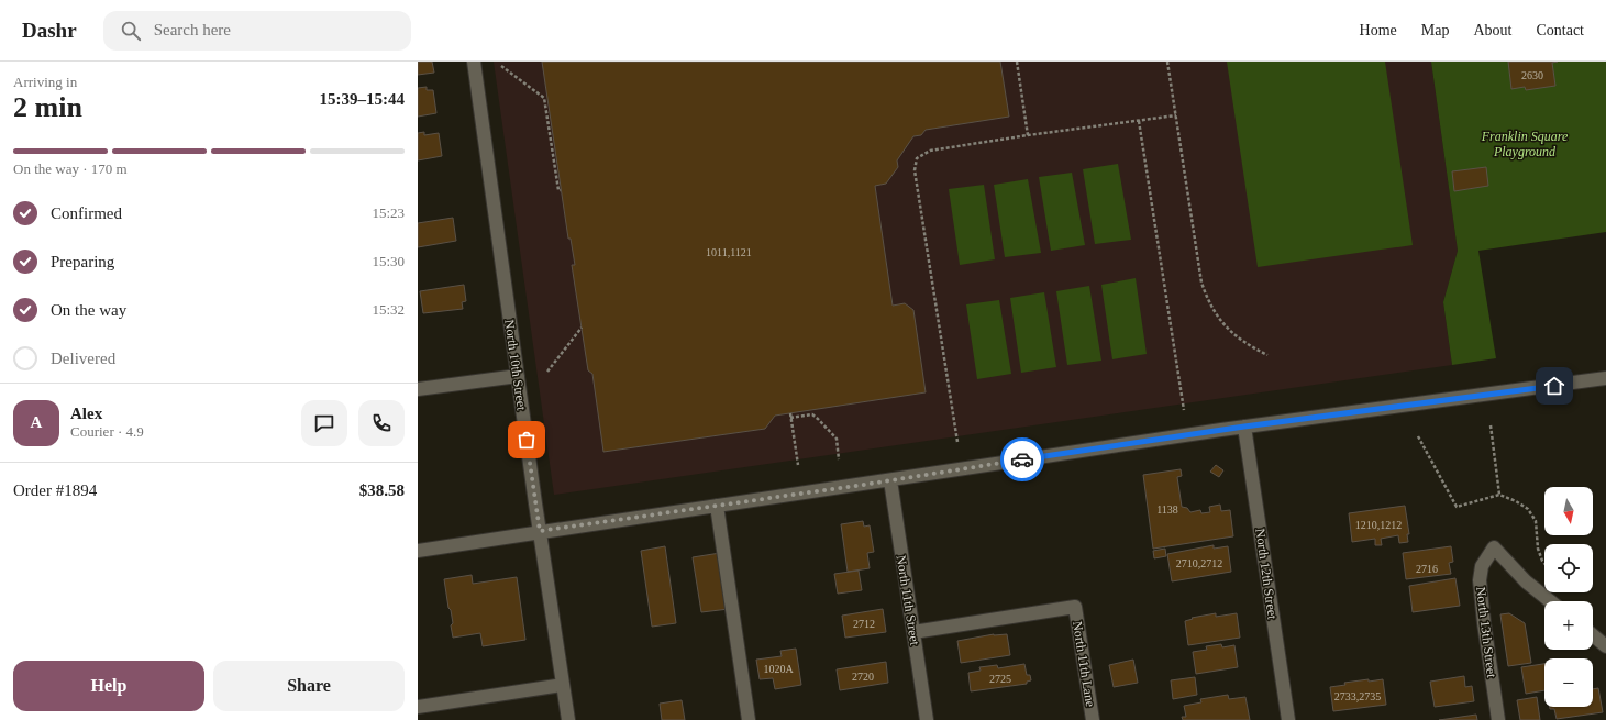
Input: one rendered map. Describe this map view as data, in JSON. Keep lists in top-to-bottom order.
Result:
{
  "streets": {
    "street": [
      "North 10th Street",
      "North 12th Street",
      "North 11th Street",
      "North 13th Street",
      "North 11th Lane"
    ]
  },
  "crossings": [
    ["North 11th Street", "North 11th Lane"]
  ],
  "parks": ["Franklin Square Playground"],
  "house_numbers": [
    "2630",
    "1011,1121",
    "1138",
    "1210,1212",
    "2710,2712",
    "2716",
    "2712",
    "1020A",
    "2720",
    "2725",
    "2733,2735"
  ],
  "north": "bottom",
  "page": {
    "header": "Dashr",
    "search": "Search here",
    "nav": [
      "Home",
      "Map",
      "About",
      "Contact"
    ],
    "heading": ["2 min", "Arriving in", "15:39–15:44"],
    "panel": [
      "Alex",
      "Courier · 4.9",
      "Order #1894",
      "$38.58"
    ],
    "bar": "On the way · 170 m",
    "list": [
      ["Confirmed", "15:23"],
      ["Preparing", "15:30"],
      ["On the way", "15:32"],
      "Delivered"
    ],
    "round": "A",
    "map_buttons": ["+", "−"],
    "buttons": ["Help", "Share"]
  }
}
